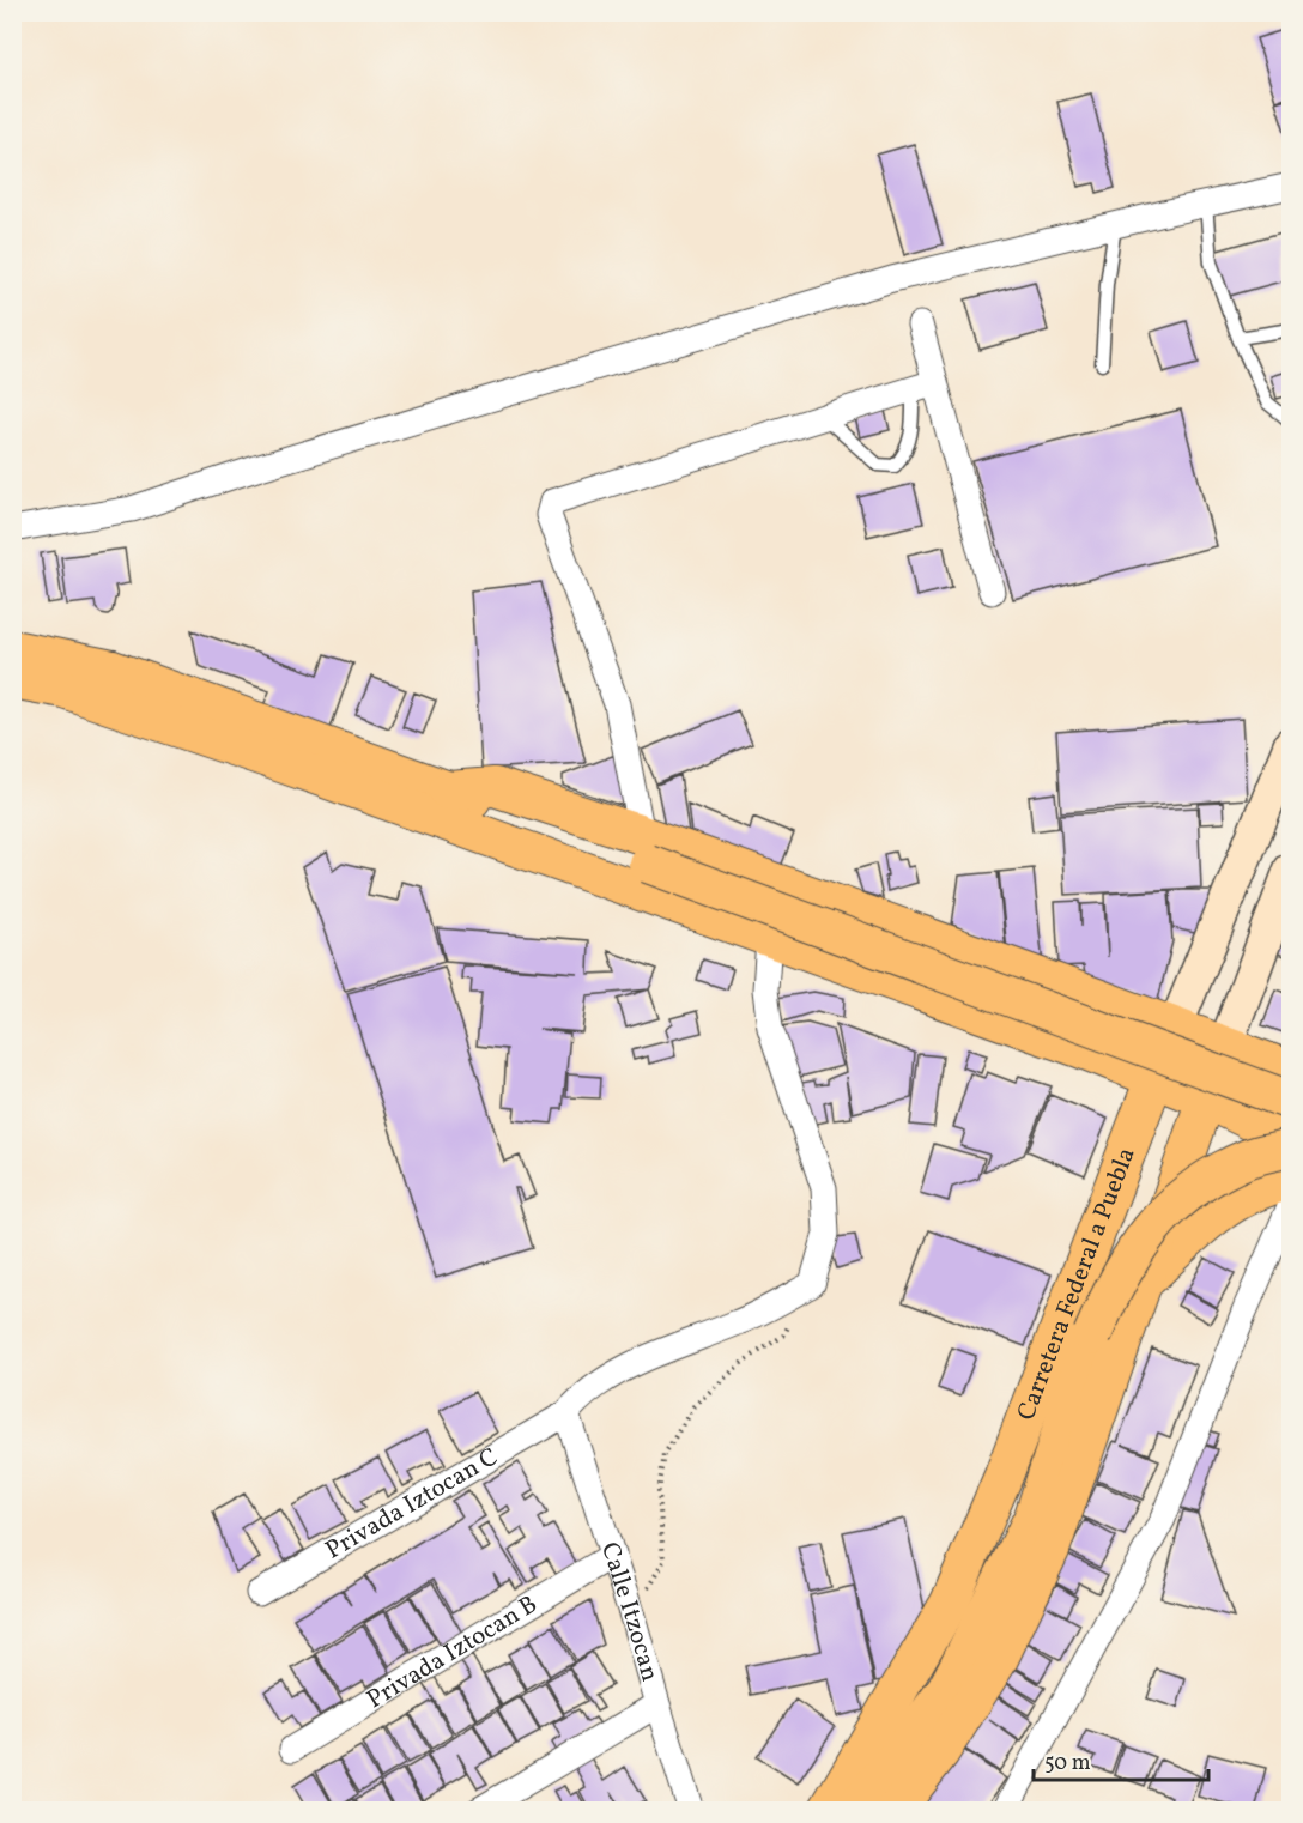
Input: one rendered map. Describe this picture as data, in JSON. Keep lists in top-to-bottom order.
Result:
{
  "streets": {
    "main road": ["Carretera Federal a Puebla"],
    "street": ["Privada Iztocan C", "Calle Itzocan", "Privada Iztocan B"]
  },
  "crossings": [
    ["Privada Iztocan C", "Calle Itzocan"],
    ["Calle Itzocan", "Privada Iztocan B"]
  ],
  "scale_bar": "50 m"
}
